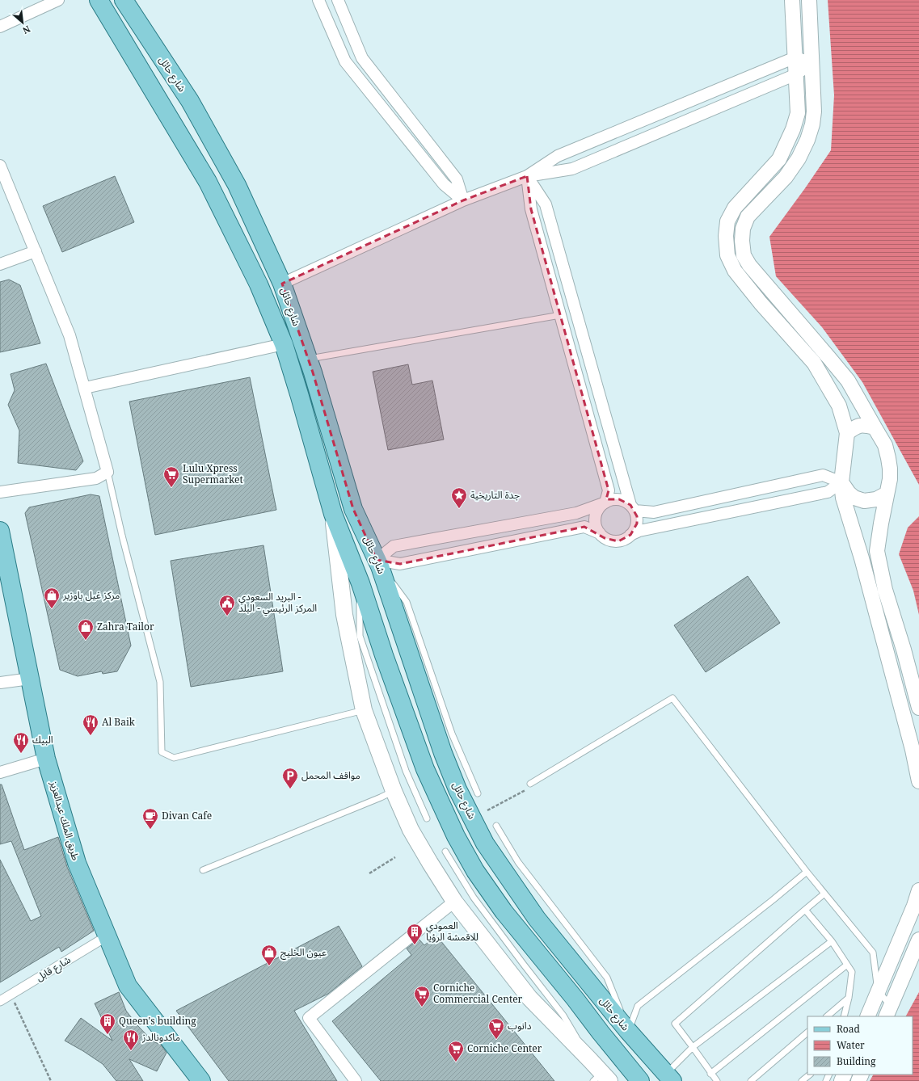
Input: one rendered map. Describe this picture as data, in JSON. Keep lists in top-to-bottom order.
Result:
{
  "streets": {
    "main road": ["شارع حائل", "طريق الملك عبدالعزيز"],
    "street": ["شارع قابل"]
  },
  "crossings": [
    ["طريق الملك عبدالعزيز", "شارع قابل"]
  ],
  "places": {
    "supermarket": [
      "Lulu Xpress Supermarket",
      "Corniche Commercial Center",
      "دانوب",
      "Corniche Center"
    ],
    "place": ["جدة التاريخية"],
    "shop": ["مركز غيل باوزير", "Zahra Tailor", "عيون الخليج"],
    "public building": ["البريد السعودي - المركز الرئيسي - البلد"],
    "restaurant": ["Al Baik", "البيك", "ماكدونالدز"],
    "parking": ["مواقف المحمل"],
    "cafe": ["Divan Cafe"],
    "building": ["العمودي للاقمشة الرؤيا", "Queen's building"]
  },
  "legend": ["Road", "Water", "Building"],
  "north": "bottom right"
}
